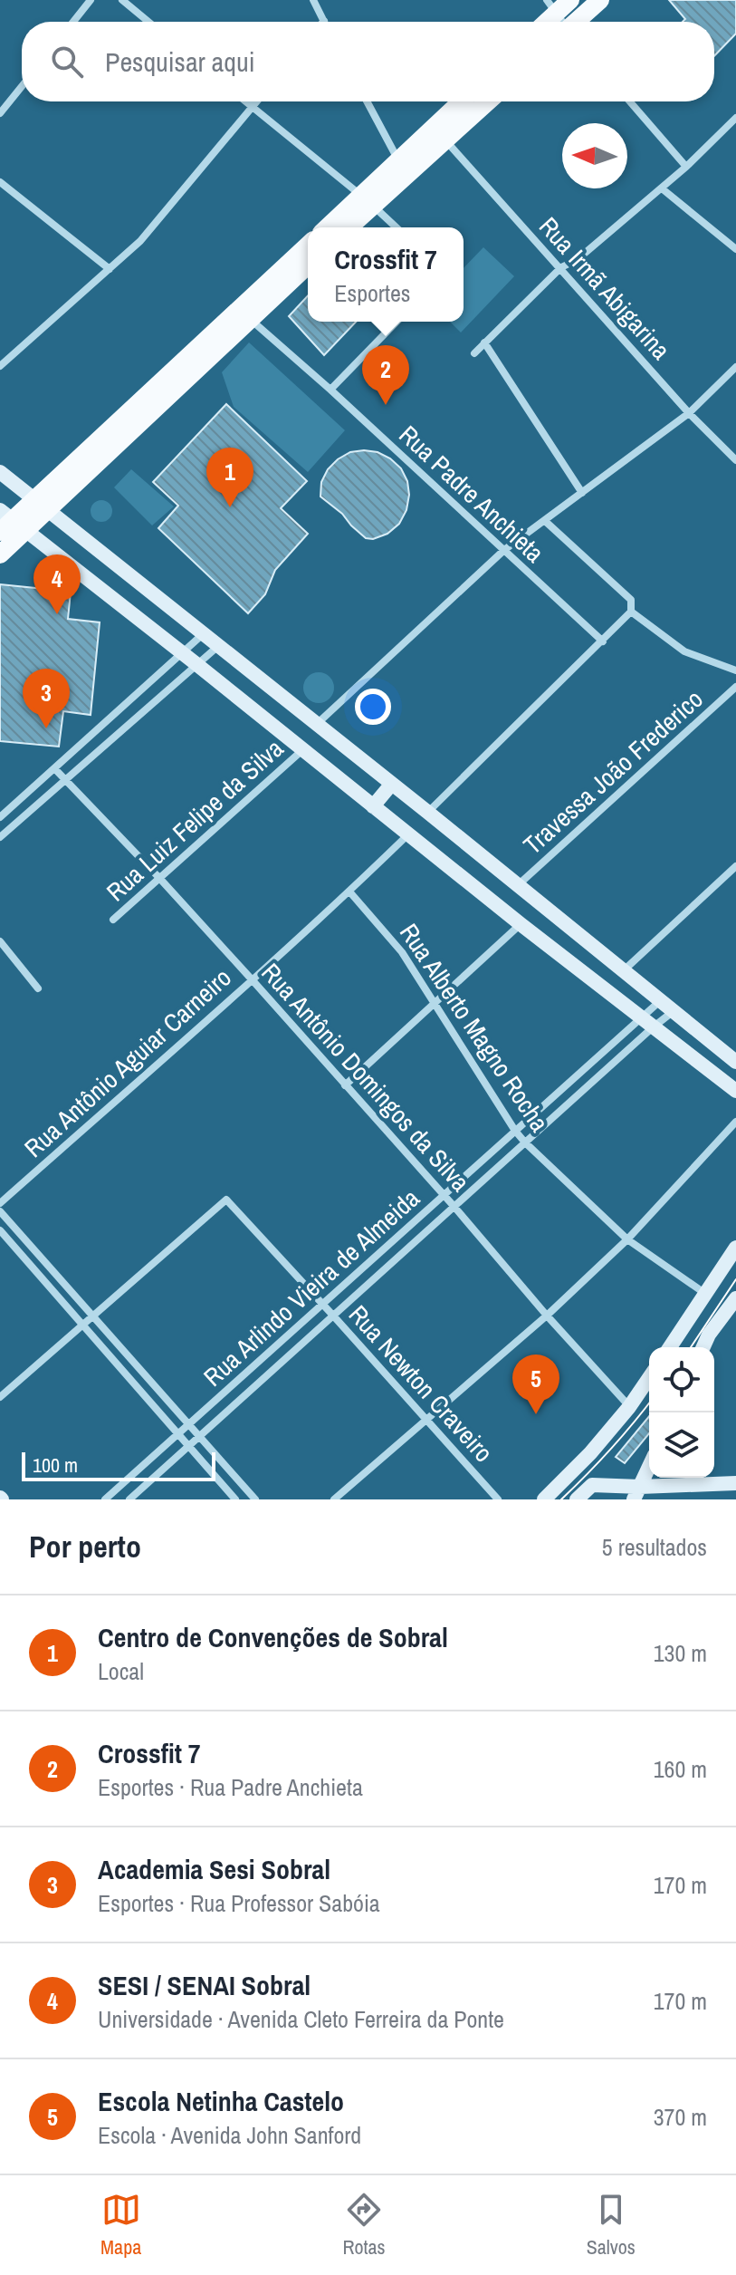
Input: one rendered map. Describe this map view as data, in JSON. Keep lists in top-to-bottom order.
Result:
{
  "streets": {
    "street": [
      "Rua Irmã Abigarina",
      "Rua Padre Anchieta",
      "Travessa João Frederico",
      "Rua Luiz Felipe da Silva",
      "Rua Alberto Magno Rocha",
      "Rua Antônio Aguiar Carneiro",
      "Rua Antônio Domingos da Silva",
      "Rua Arlindo Vieira de Almeida",
      "Rua Newton Craveiro"
    ]
  },
  "crossings": [
    ["Rua Luiz Felipe da Silva", "Rua Antônio Domingos da Silva"],
    ["Rua Alberto Magno Rocha", "Rua Antônio Aguiar Carneiro"],
    ["Rua Alberto Magno Rocha", "Rua Arlindo Vieira de Almeida"],
    ["Rua Antônio Aguiar Carneiro", "Rua Antônio Domingos da Silva"],
    ["Rua Antônio Domingos da Silva", "Rua Arlindo Vieira de Almeida"],
    ["Rua Arlindo Vieira de Almeida", "Rua Newton Craveiro"]
  ],
  "scale_bar": "100 m",
  "north": "left",
  "page": {
    "search": "Pesquisar aqui",
    "popup": ["Crossfit 7", "Esportes"],
    "pins": [
      "2",
      "1",
      "4",
      "3",
      "5"
    ],
    "scale": "100 m",
    "heading": ["Por perto", "5 resultados"],
    "list": [
      {
        "mark": "1",
        "name": "Centro de Convenções de Sobral",
        "note": "Local",
        "value": "130 m"
      },
      {
        "mark": "2",
        "name": "Crossfit 7",
        "note": "Esportes · Rua Padre Anchieta",
        "value": "160 m"
      },
      {
        "mark": "3",
        "name": "Academia Sesi Sobral",
        "note": "Esportes · Rua Professor Sabóia",
        "value": "170 m"
      },
      {
        "mark": "4",
        "name": "SESI / SENAI Sobral",
        "note": "Universidade · Avenida Cleto Ferreira da Ponte",
        "value": "170 m"
      },
      {
        "mark": "5",
        "name": "Escola Netinha Castelo",
        "note": "Escola · Avenida John Sanford",
        "value": "370 m"
      }
    ],
    "nav": ["Mapa", "Rotas", "Salvos"]
  }
}
